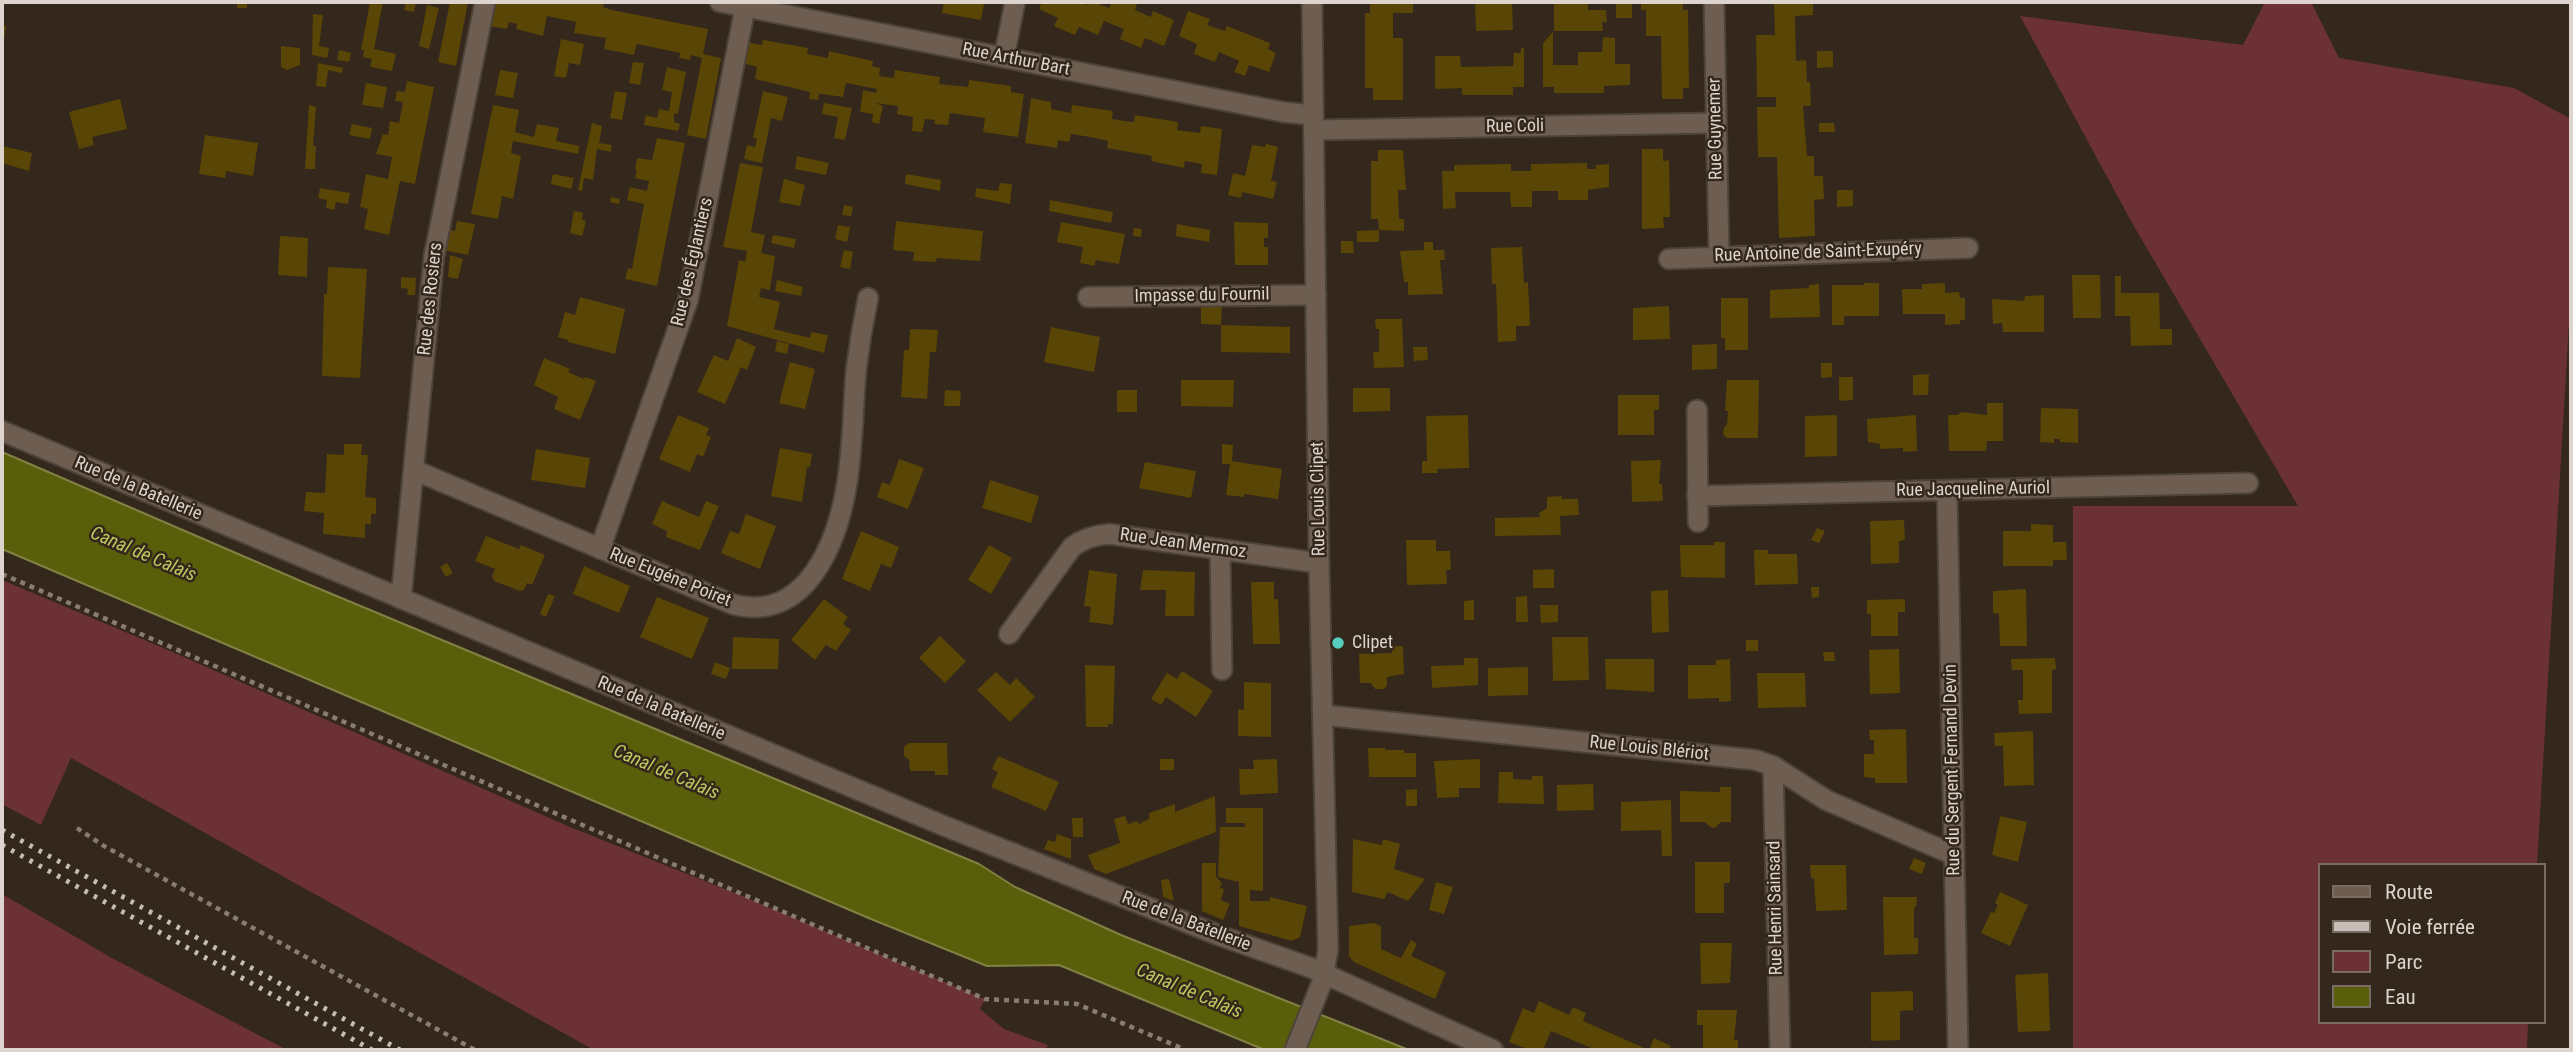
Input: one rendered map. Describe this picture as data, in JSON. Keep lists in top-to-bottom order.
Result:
{
  "streets": {
    "street": [
      "Rue Arthur Bart",
      "Rue Coli",
      "Rue Guynemer",
      "Rue Antoine de Saint-Exupéry",
      "Rue des Églantiers",
      "Impasse du Fournil",
      "Rue des Rosiers",
      "Rue de la Batellerie",
      "Rue Jacqueline Auriol",
      "Rue Louis Clipet",
      "Rue Jean Mermoz",
      "Rue Eugéne Poiret",
      "Rue Louis Blériot",
      "Rue du Sergent Fernand Devin",
      "Rue Henri Sainsard"
    ]
  },
  "crossings": [
    ["Rue Arthur Bart", "Rue Coli"],
    ["Rue Arthur Bart", "Rue des Églantiers"],
    ["Rue Arthur Bart", "Rue Louis Clipet"],
    ["Rue Coli", "Rue Guynemer"],
    ["Rue Coli", "Rue Louis Clipet"],
    ["Rue Guynemer", "Rue Antoine de Saint-Exupéry"],
    ["Rue des Églantiers", "Rue Eugéne Poiret"],
    ["Impasse du Fournil", "Rue Louis Clipet"],
    ["Rue des Rosiers", "Rue de la Batellerie"],
    ["Rue des Rosiers", "Rue Eugéne Poiret"],
    ["Rue de la Batellerie", "Rue Louis Clipet"],
    ["Rue Jacqueline Auriol", "Rue du Sergent Fernand Devin"],
    ["Rue Louis Clipet", "Rue Jean Mermoz"],
    ["Rue Louis Clipet", "Rue Louis Blériot"],
    ["Rue Louis Blériot", "Rue du Sergent Fernand Devin"],
    ["Rue Louis Blériot", "Rue Henri Sainsard"]
  ],
  "water": ["Canal de Calais"],
  "places": ["Clipet"],
  "legend": [
    "Route",
    "Voie ferrée",
    "Parc",
    "Eau"
  ]
}
